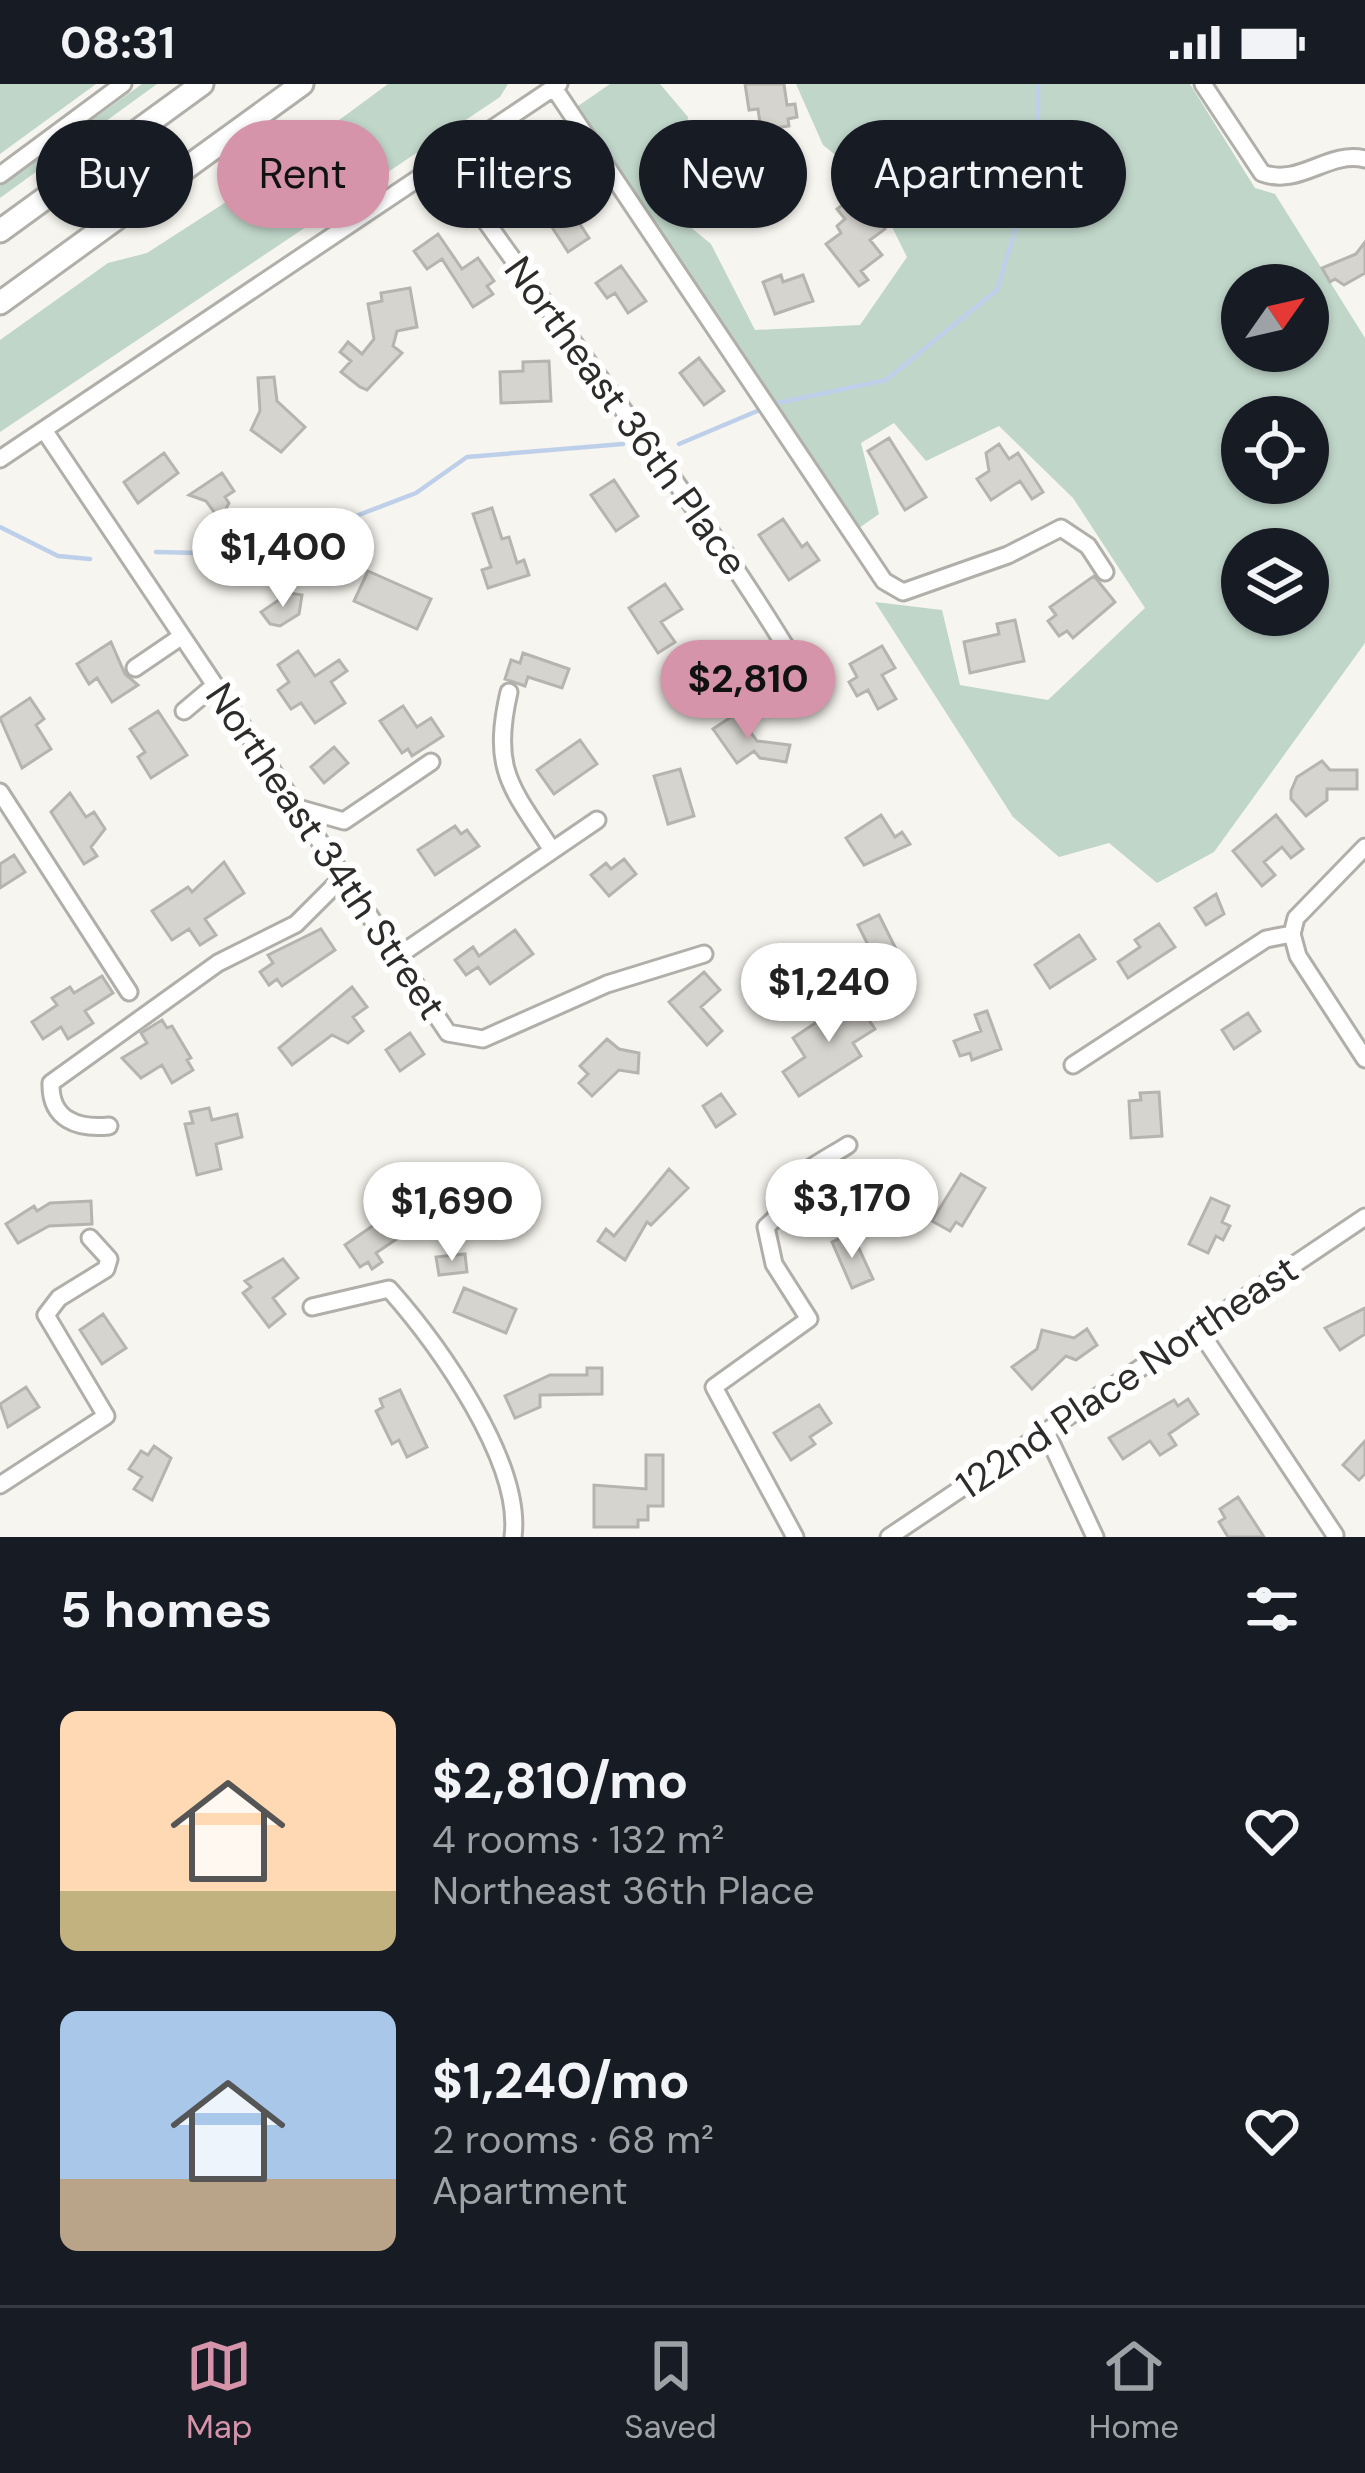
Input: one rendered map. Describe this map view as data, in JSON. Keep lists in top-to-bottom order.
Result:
{
  "streets": {
    "street": ["Northeast 36th Place", "Northeast 34th Street", "122nd Place Northeast"]
  },
  "north": "top right",
  "page": {
    "status": "08:31",
    "chip": [
      "Buy",
      "Rent",
      "Filters",
      "New",
      "Apartment"
    ],
    "price": [
      "$1,400",
      "$2,810",
      "$1,240",
      "$3,170",
      "$1,690"
    ],
    "heading": "5 homes",
    "list": [
      {
        "name": "$2,810/mo",
        "note": "4 rooms · 132 m² · Northeast 36th Place"
      },
      {
        "name": "$1,240/mo",
        "note": "2 rooms · 68 m² · Apartment"
      }
    ],
    "tabs": ["Map", "Saved", "Home"]
  }
}
